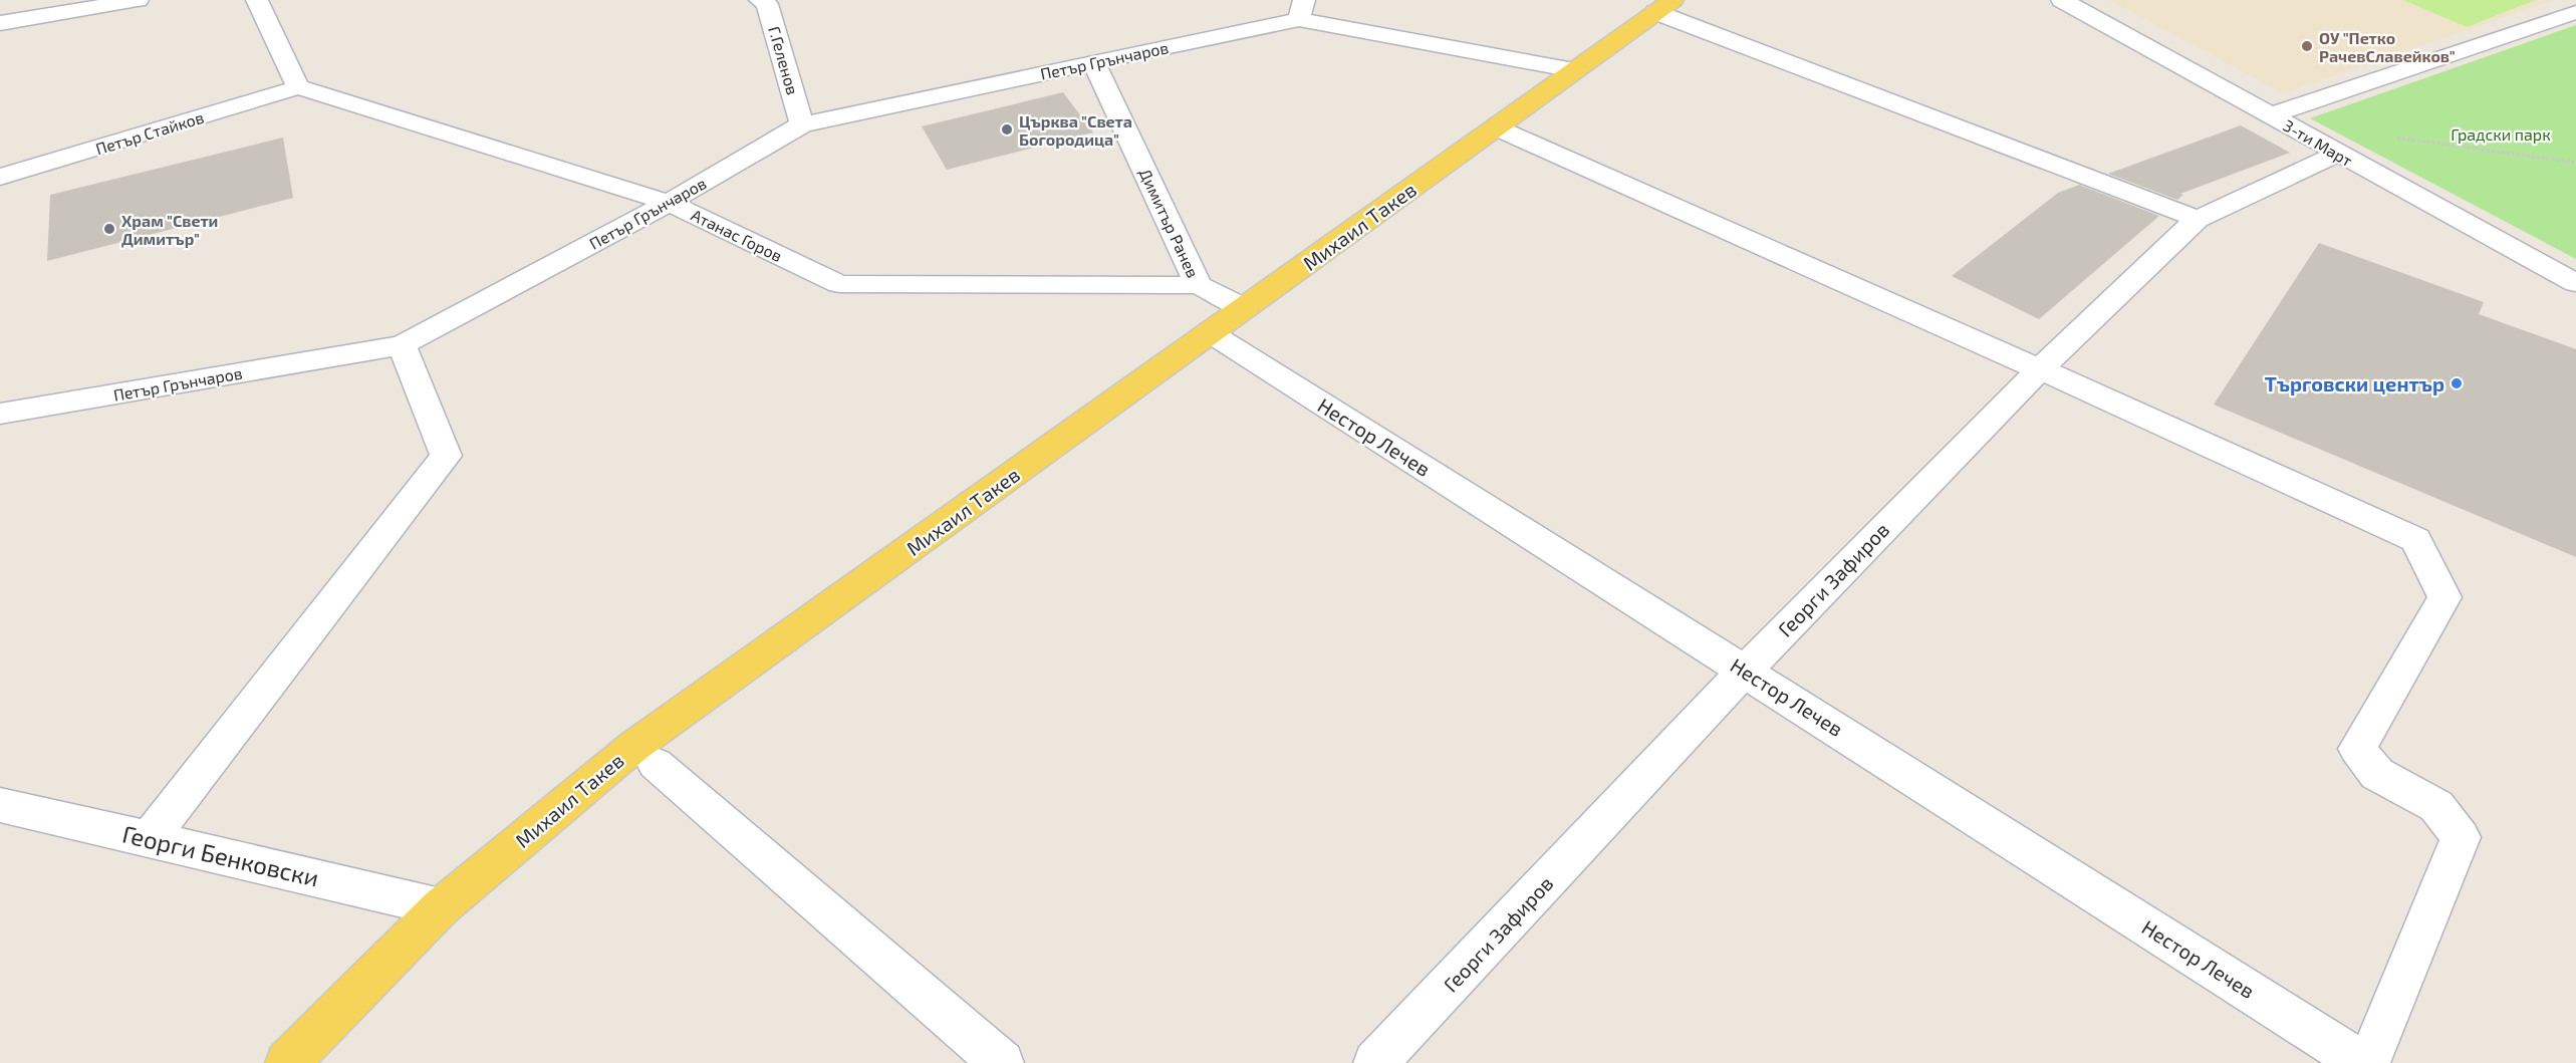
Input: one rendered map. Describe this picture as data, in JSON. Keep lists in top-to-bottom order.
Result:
{
  "streets": {
    "main road": ["Михаил Такев"],
    "street": [
      "Г.Геленов",
      "Петър Грънчаров",
      "Петър Стайков",
      "3-ти Март",
      "Димитър Ранев",
      "Атанас Горов",
      "Нестор Лечев",
      "Георги Зафиров",
      "Георги Бенковски"
    ]
  },
  "crossings": [
    ["Г.Геленов", "Петър Грънчаров"],
    ["Петър Грънчаров", "Димитър Ранев"],
    ["Петър Грънчаров", "Михаил Такев"],
    ["Петър Грънчаров", "Атанас Горов"],
    ["Петър Стайков", "Атанас Горов"],
    ["3-ти Март", "Георги Зафиров"],
    ["Димитър Ранев", "Атанас Горов"],
    ["Михаил Такев", "Атанас Горов"],
    ["Михаил Такев", "Нестор Лечев"],
    ["Михаил Такев", "Георги Бенковски"],
    ["Нестор Лечев", "Георги Зафиров"]
  ],
  "parks": ["Градски парк"],
  "places": [
    "ОУ \"Петко РачевСлавейков\"",
    "Църква \"Света Богородица\"",
    "Храм \"Свети Димитър\"",
    "Търговски център"
  ]
}
